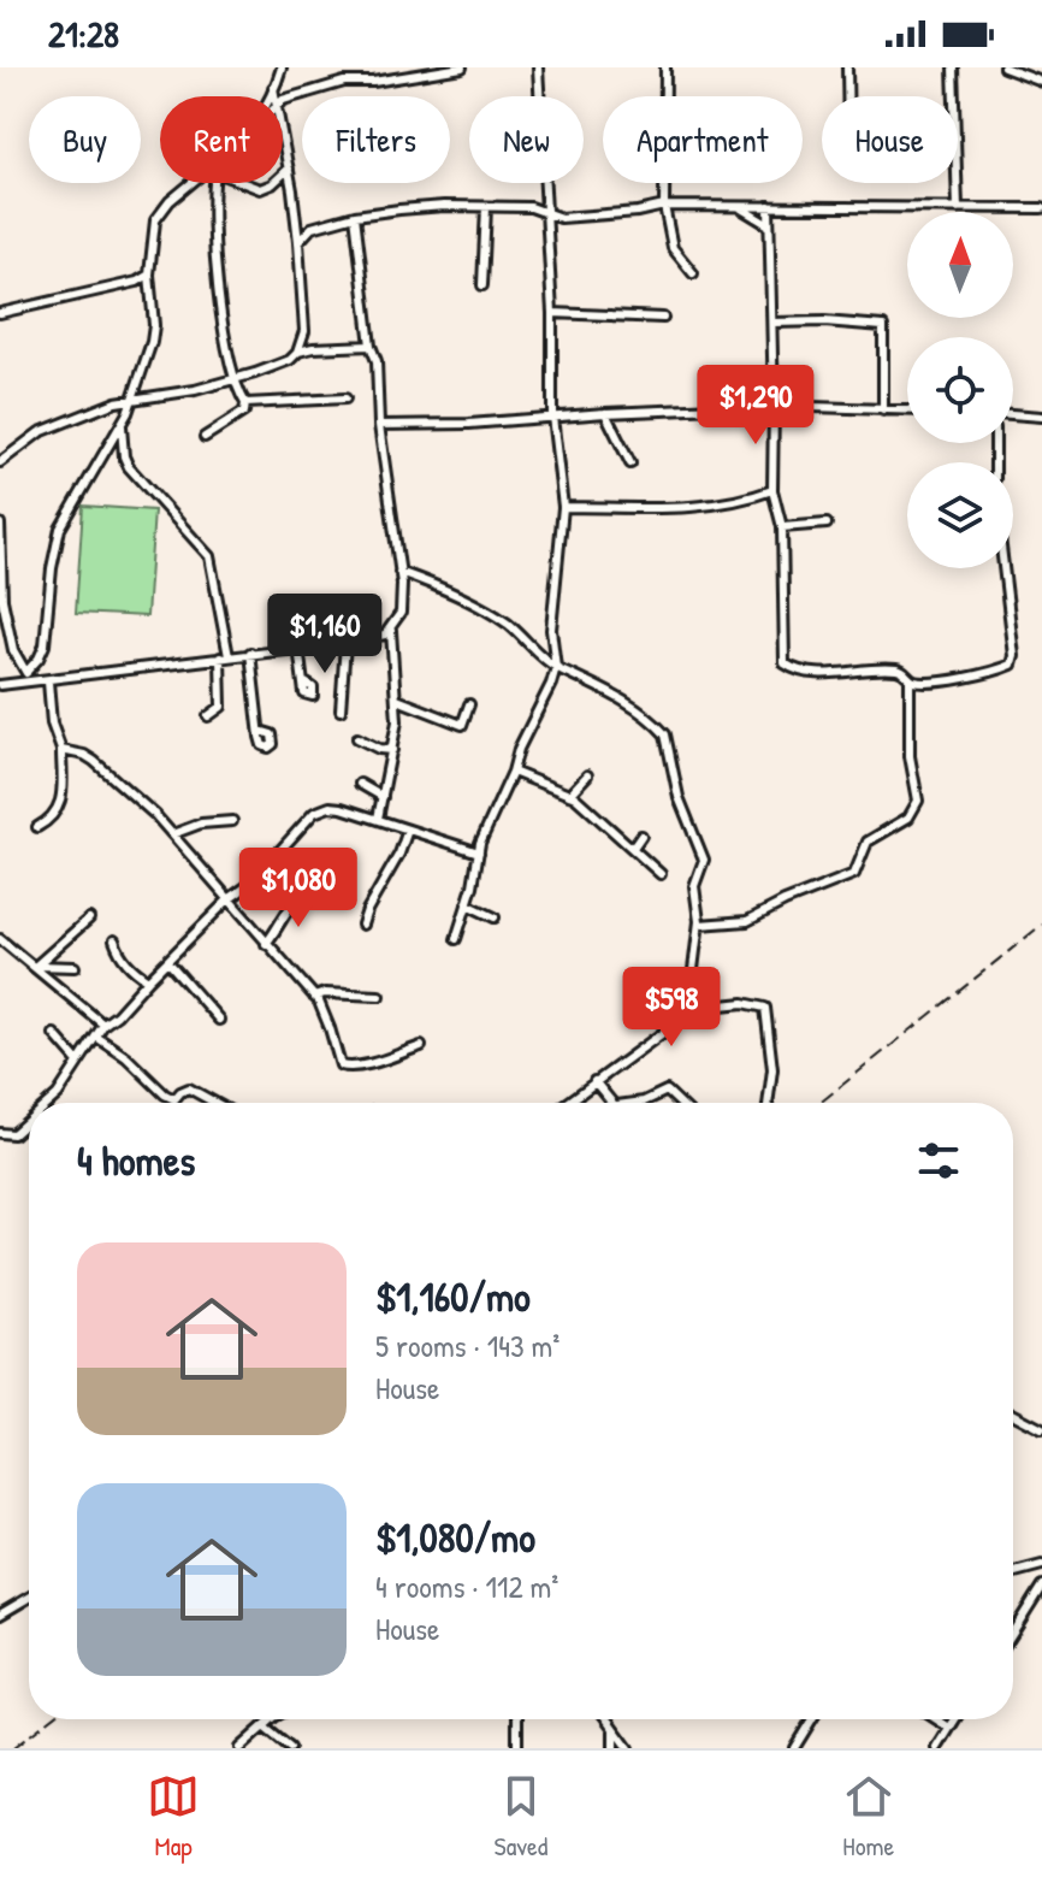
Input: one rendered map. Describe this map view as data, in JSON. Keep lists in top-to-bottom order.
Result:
{
  "north": "top",
  "page": {
    "status": "21:28",
    "chip": [
      "Buy",
      "Rent",
      "Filters",
      "New",
      "Apartment",
      "House"
    ],
    "price": [
      "$1,290",
      "$1,160",
      "$1,080",
      "$598"
    ],
    "heading": "4 homes",
    "list": [
      {
        "name": "$1,160/mo",
        "note": "5 rooms · 143 m² · House"
      },
      {
        "name": "$1,080/mo",
        "note": "4 rooms · 112 m² · House"
      }
    ],
    "tabs": ["Map", "Saved", "Home"]
  }
}
